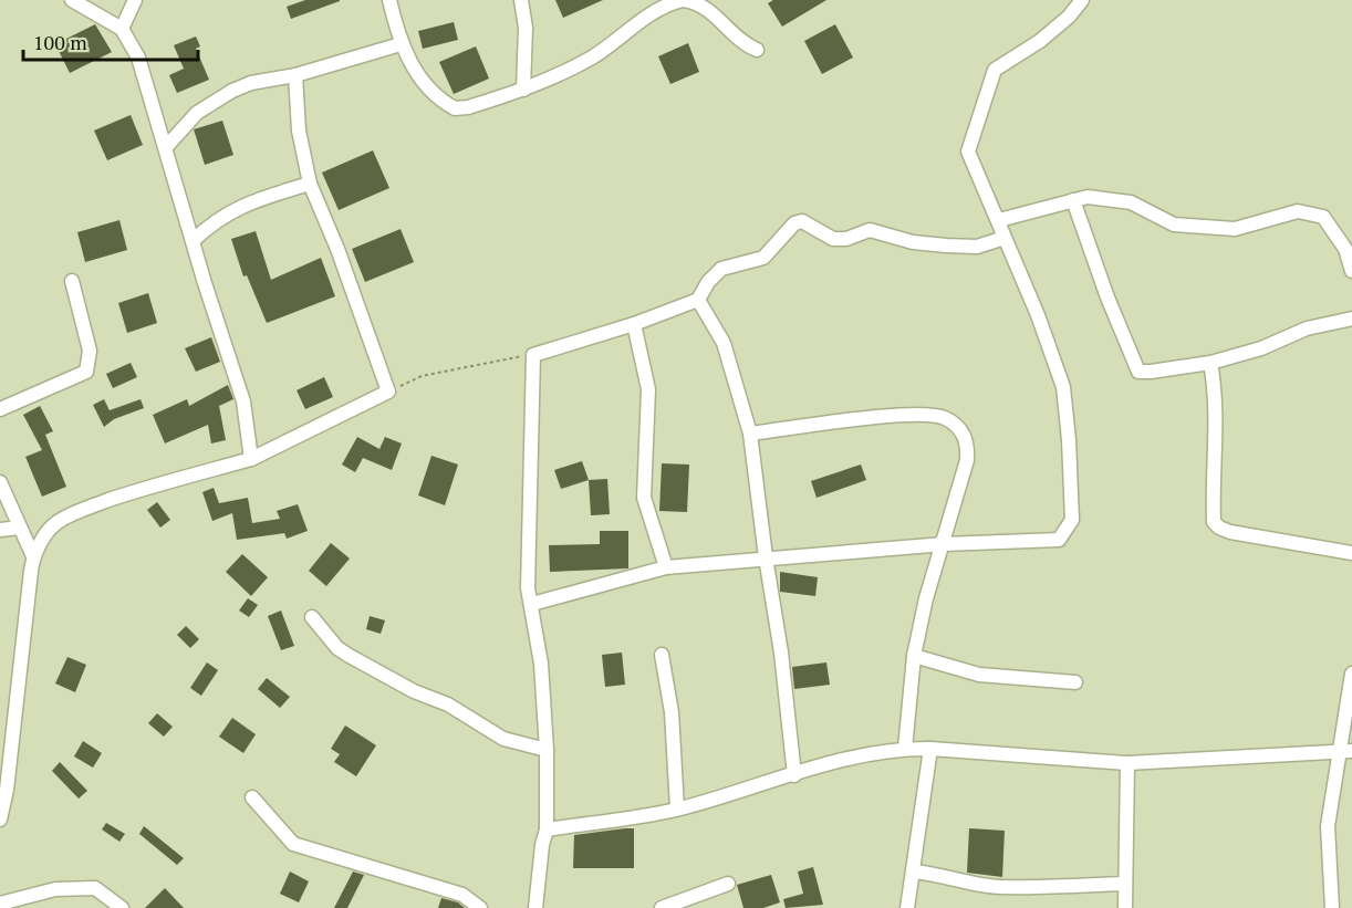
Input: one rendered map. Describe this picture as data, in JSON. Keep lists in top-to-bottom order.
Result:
{
  "scale_bar": "100 m"
}
